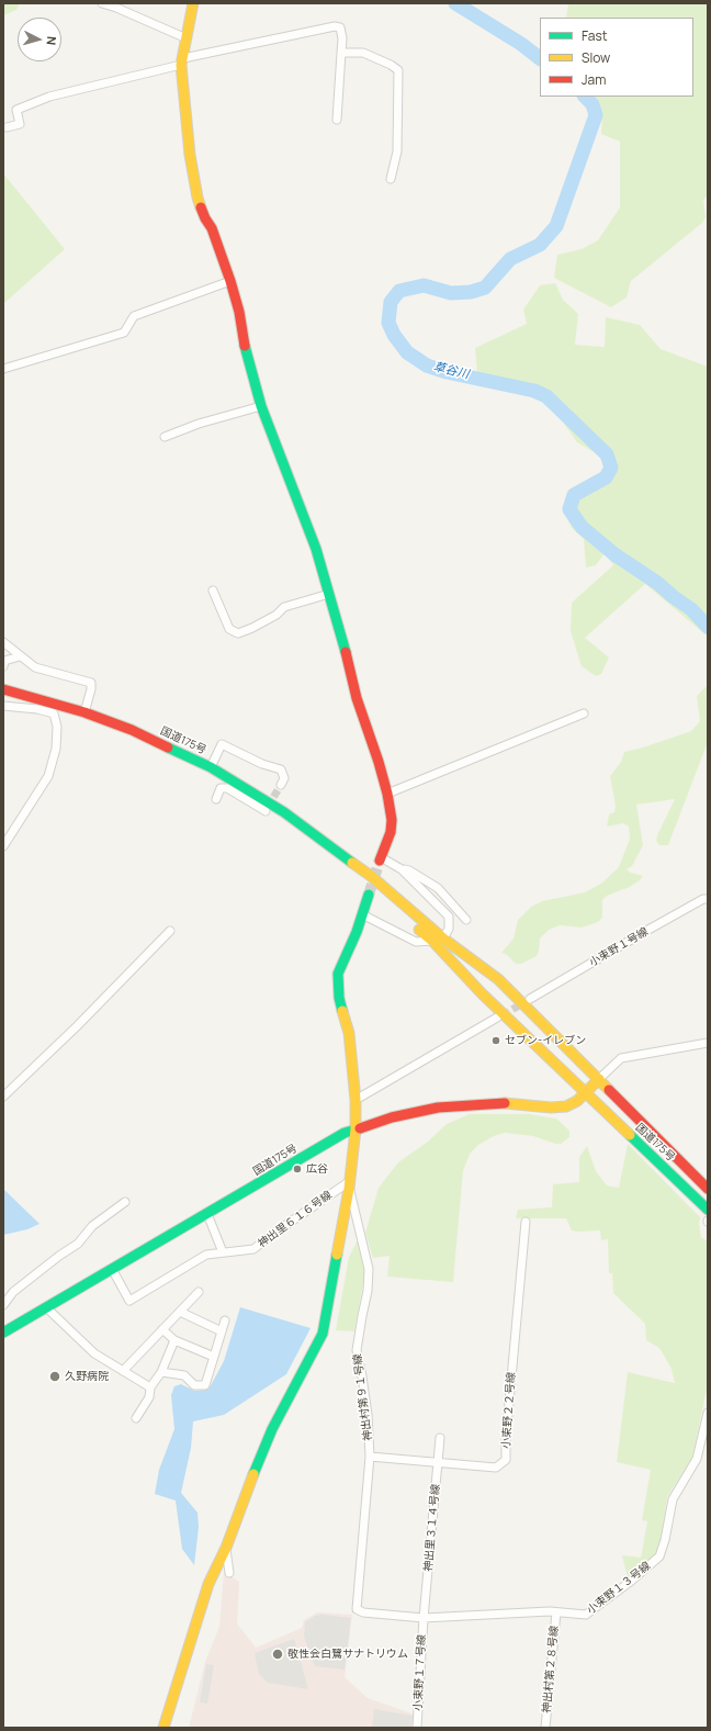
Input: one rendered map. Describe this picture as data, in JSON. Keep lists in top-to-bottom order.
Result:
{
  "streets": {
    "main road": ["国道175号"],
    "street": [
      "小束野１号線",
      "神出里６１６号線",
      "神出村第９１号線",
      "小束野２２号線",
      "神出里３１４号線",
      "小束野１３号線",
      "神出村第２８号線",
      "小束野１７号線"
    ]
  },
  "crossings": [
    ["国道175号", "神出里６１６号線"],
    ["神出里６１６号線", "神出村第９１号線"],
    ["神出村第９１号線", "小束野２２号線"],
    ["神出村第９１号線", "小束野１３号線"],
    ["小束野２２号線", "神出里３１４号線"],
    ["神出里３１４号線", "小束野１３号線"],
    ["神出里３１４号線", "小束野１７号線"],
    ["小束野１３号線", "神出村第２８号線"],
    ["小束野１３号線", "小束野１７号線"]
  ],
  "water": ["草谷川"],
  "places": [
    "セブン-イレブン",
    "広谷",
    "久野病院",
    "敬性会白鷺サナトリウム"
  ],
  "legend": ["Fast", "Slow", "Jam"],
  "north": "right"
}
